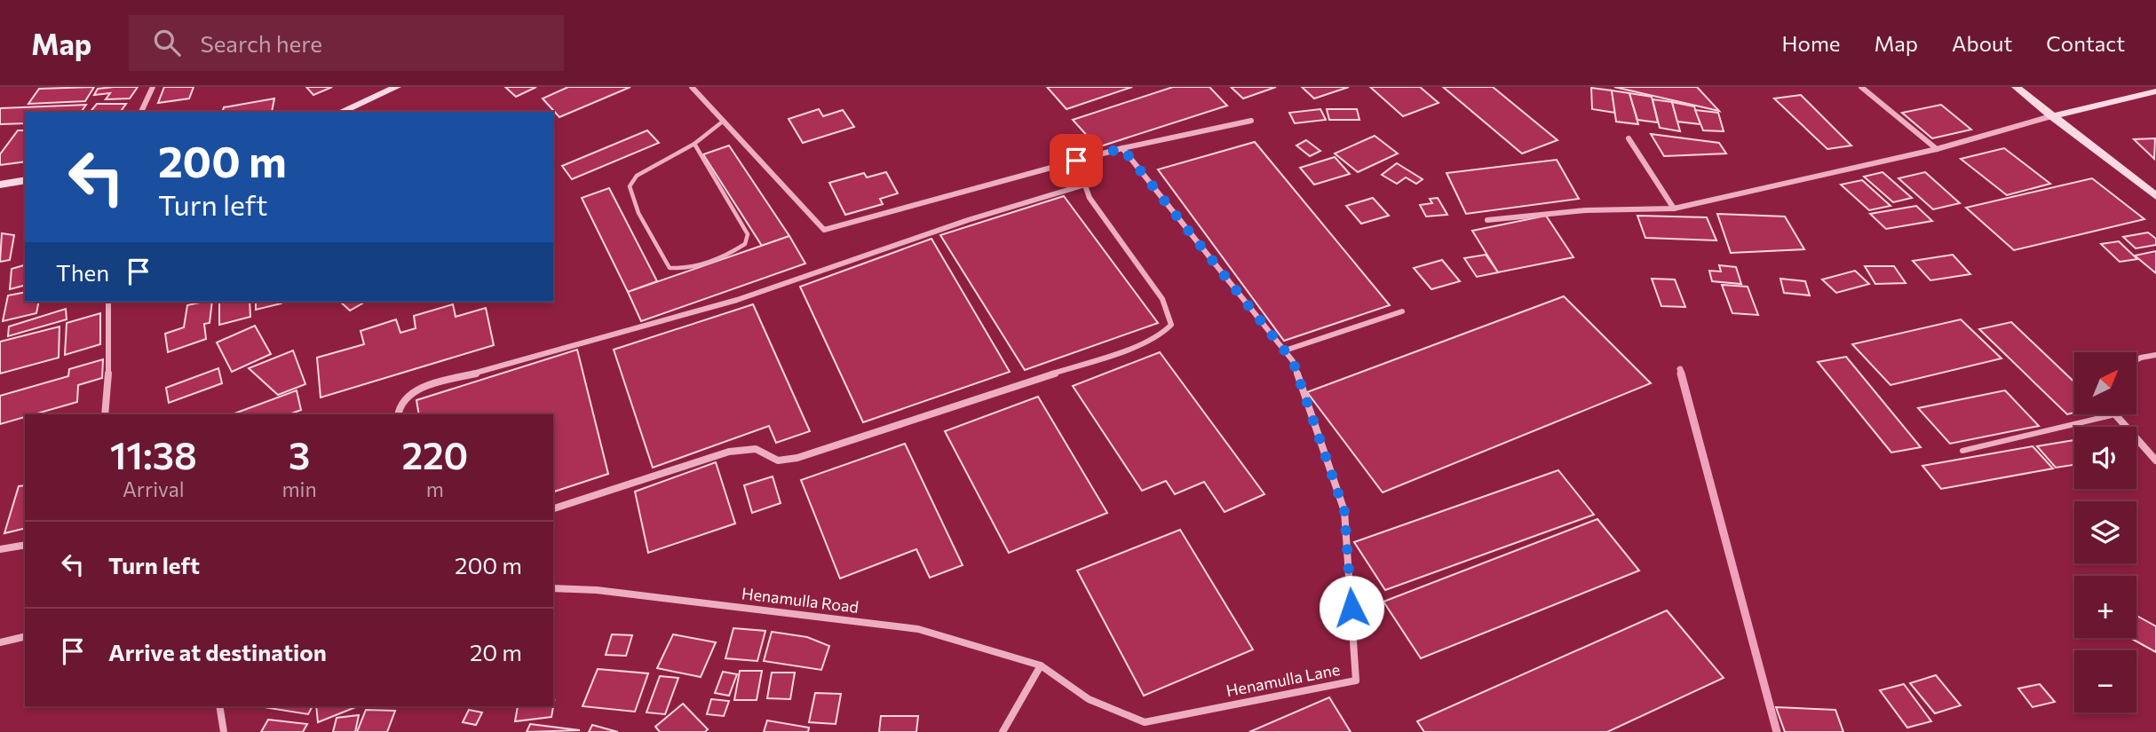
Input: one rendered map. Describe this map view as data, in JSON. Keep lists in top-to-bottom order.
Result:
{
  "streets": {
    "street": ["Henamulla Road", "Henamulla Lane"]
  },
  "crossings": [
    ["Henamulla Road", "Henamulla Lane"]
  ],
  "north": "top right",
  "page": {
    "header": "Map",
    "search": "Search here",
    "nav": [
      "Home",
      "Map",
      "About",
      "Contact"
    ],
    "turn": ["200 m", "Turn left"],
    "then": "Then",
    "map_buttons": ["+", "−"],
    "eta": [
      "11:38",
      "Arrival",
      "3",
      "min",
      "220",
      "m"
    ],
    "list": [
      {
        "name": "Turn left",
        "value": "200 m"
      },
      {
        "name": "Arrive at destination",
        "value": "20 m"
      }
    ]
  }
}
